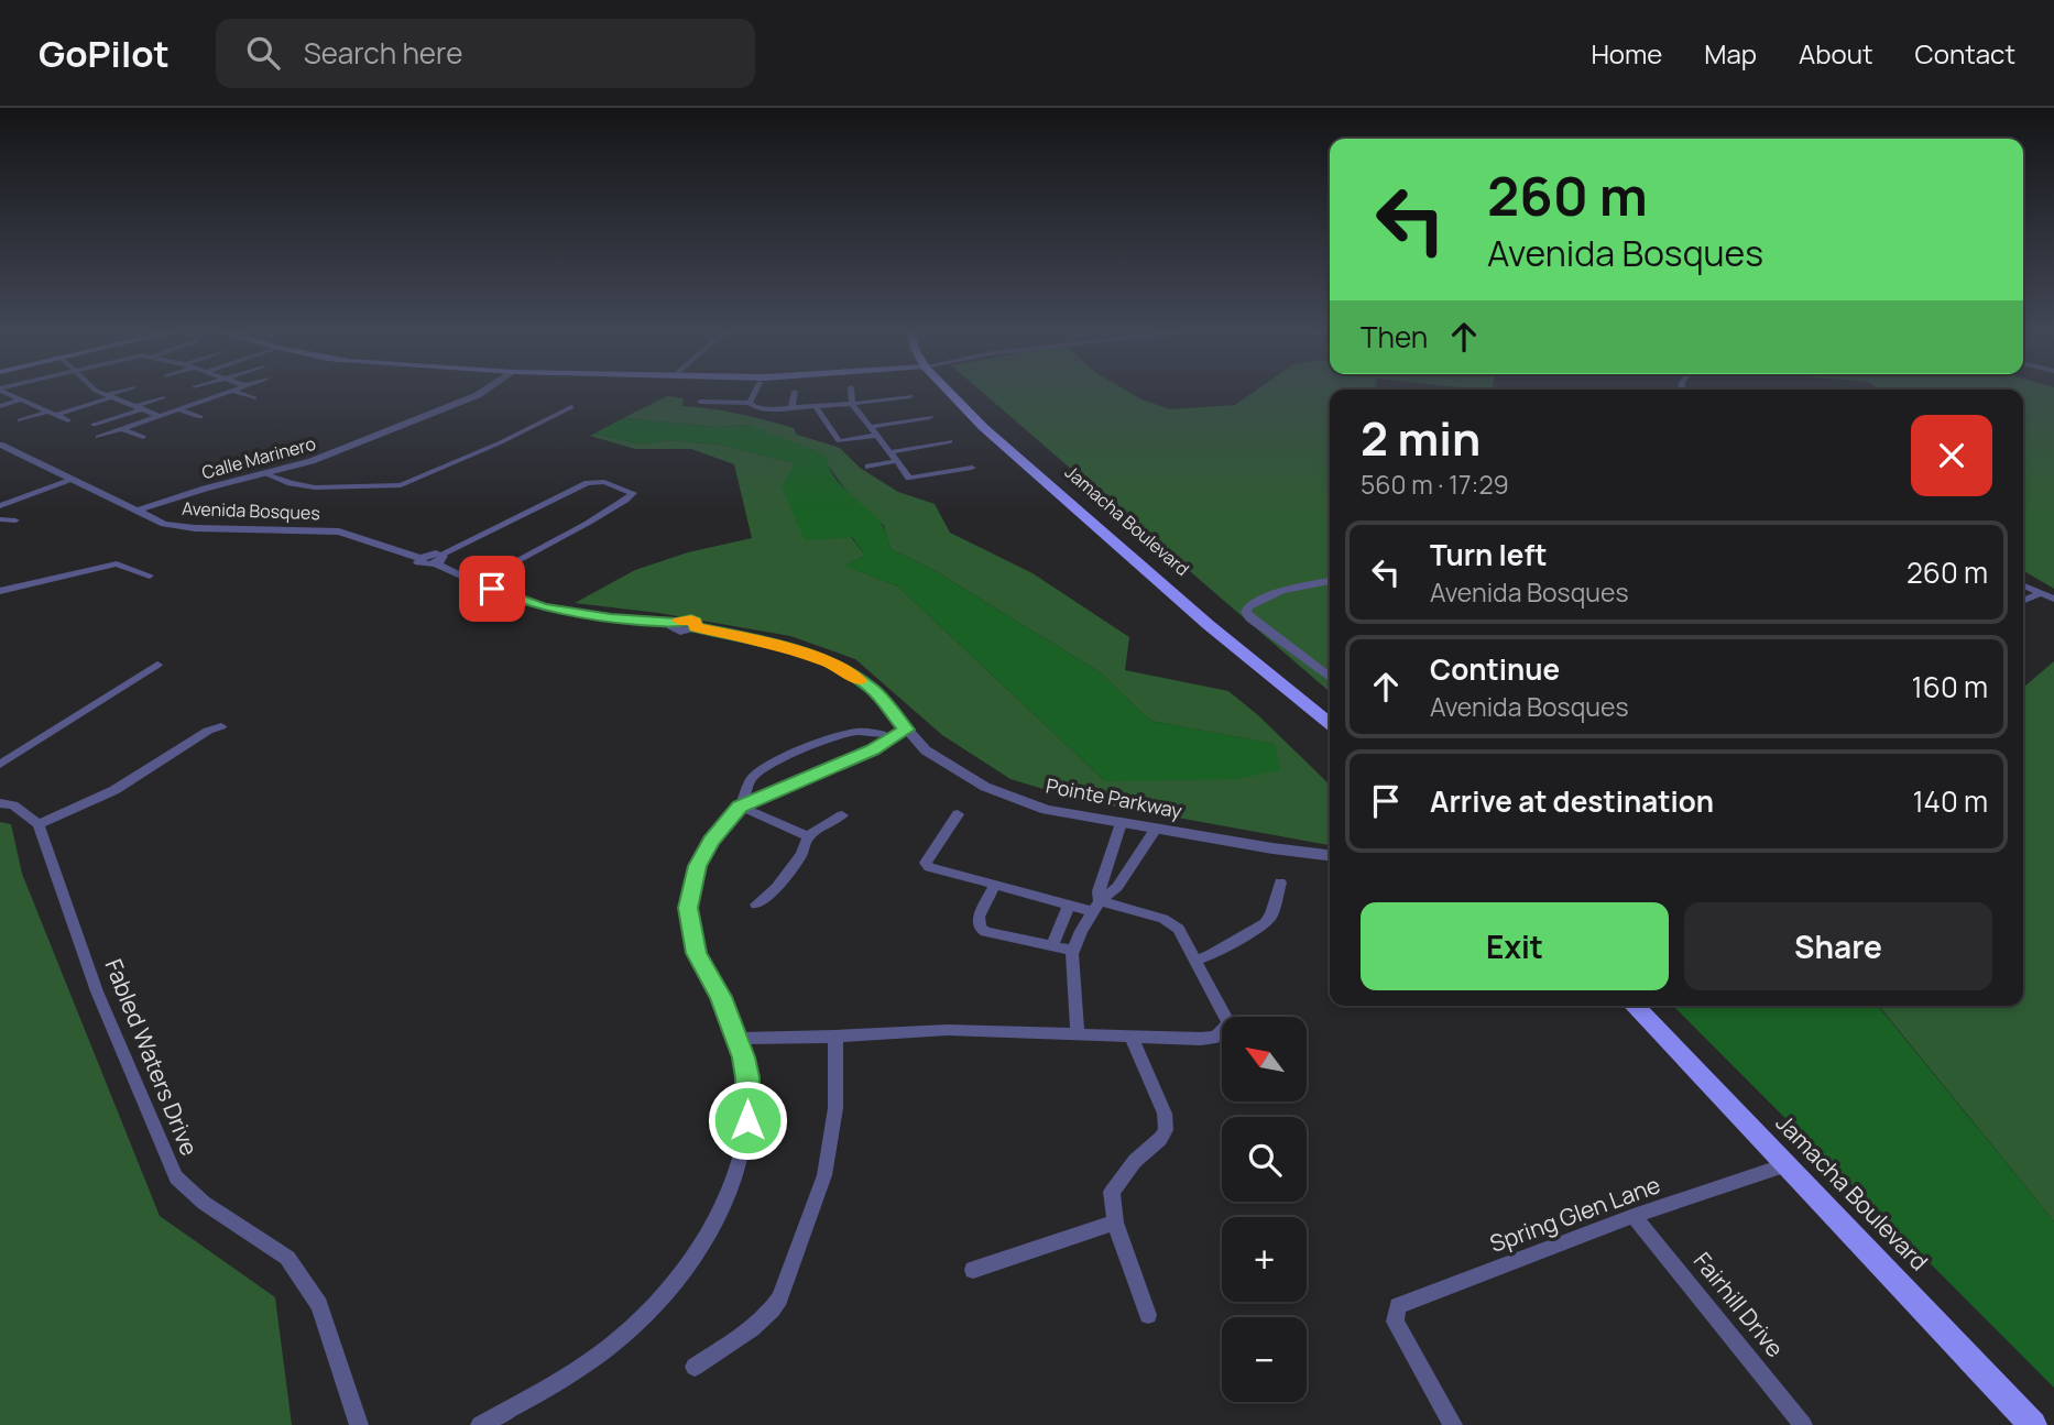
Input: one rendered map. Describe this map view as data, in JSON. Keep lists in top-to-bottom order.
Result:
{
  "streets": {
    "main road": ["Jamacha Boulevard"],
    "street": [
      "Calle Marinero",
      "Avenida Bosques",
      "Pointe Parkway",
      "Fabled Waters Drive",
      "Spring Glen Lane",
      "Fairhill Drive"
    ]
  },
  "crossings": [
    ["Calle Marinero", "Avenida Bosques"],
    ["Jamacha Boulevard", "Spring Glen Lane"],
    ["Spring Glen Lane", "Fairhill Drive"]
  ],
  "north": "top left",
  "page": {
    "header": "GoPilot",
    "search": "Search here",
    "nav": [
      "Home",
      "Map",
      "About",
      "Contact"
    ],
    "turn": ["260 m", "Avenida Bosques"],
    "then": "Then",
    "heading": ["2 min", "560 m · 17:29"],
    "list": [
      {
        "name": "Turn left",
        "note": "Avenida Bosques",
        "value": "260 m"
      },
      {
        "name": "Continue",
        "note": "Avenida Bosques",
        "value": "160 m"
      },
      {
        "name": "Arrive at destination",
        "value": "140 m"
      }
    ],
    "buttons": ["Exit", "Share"],
    "map_buttons": ["+", "−"]
  }
}
